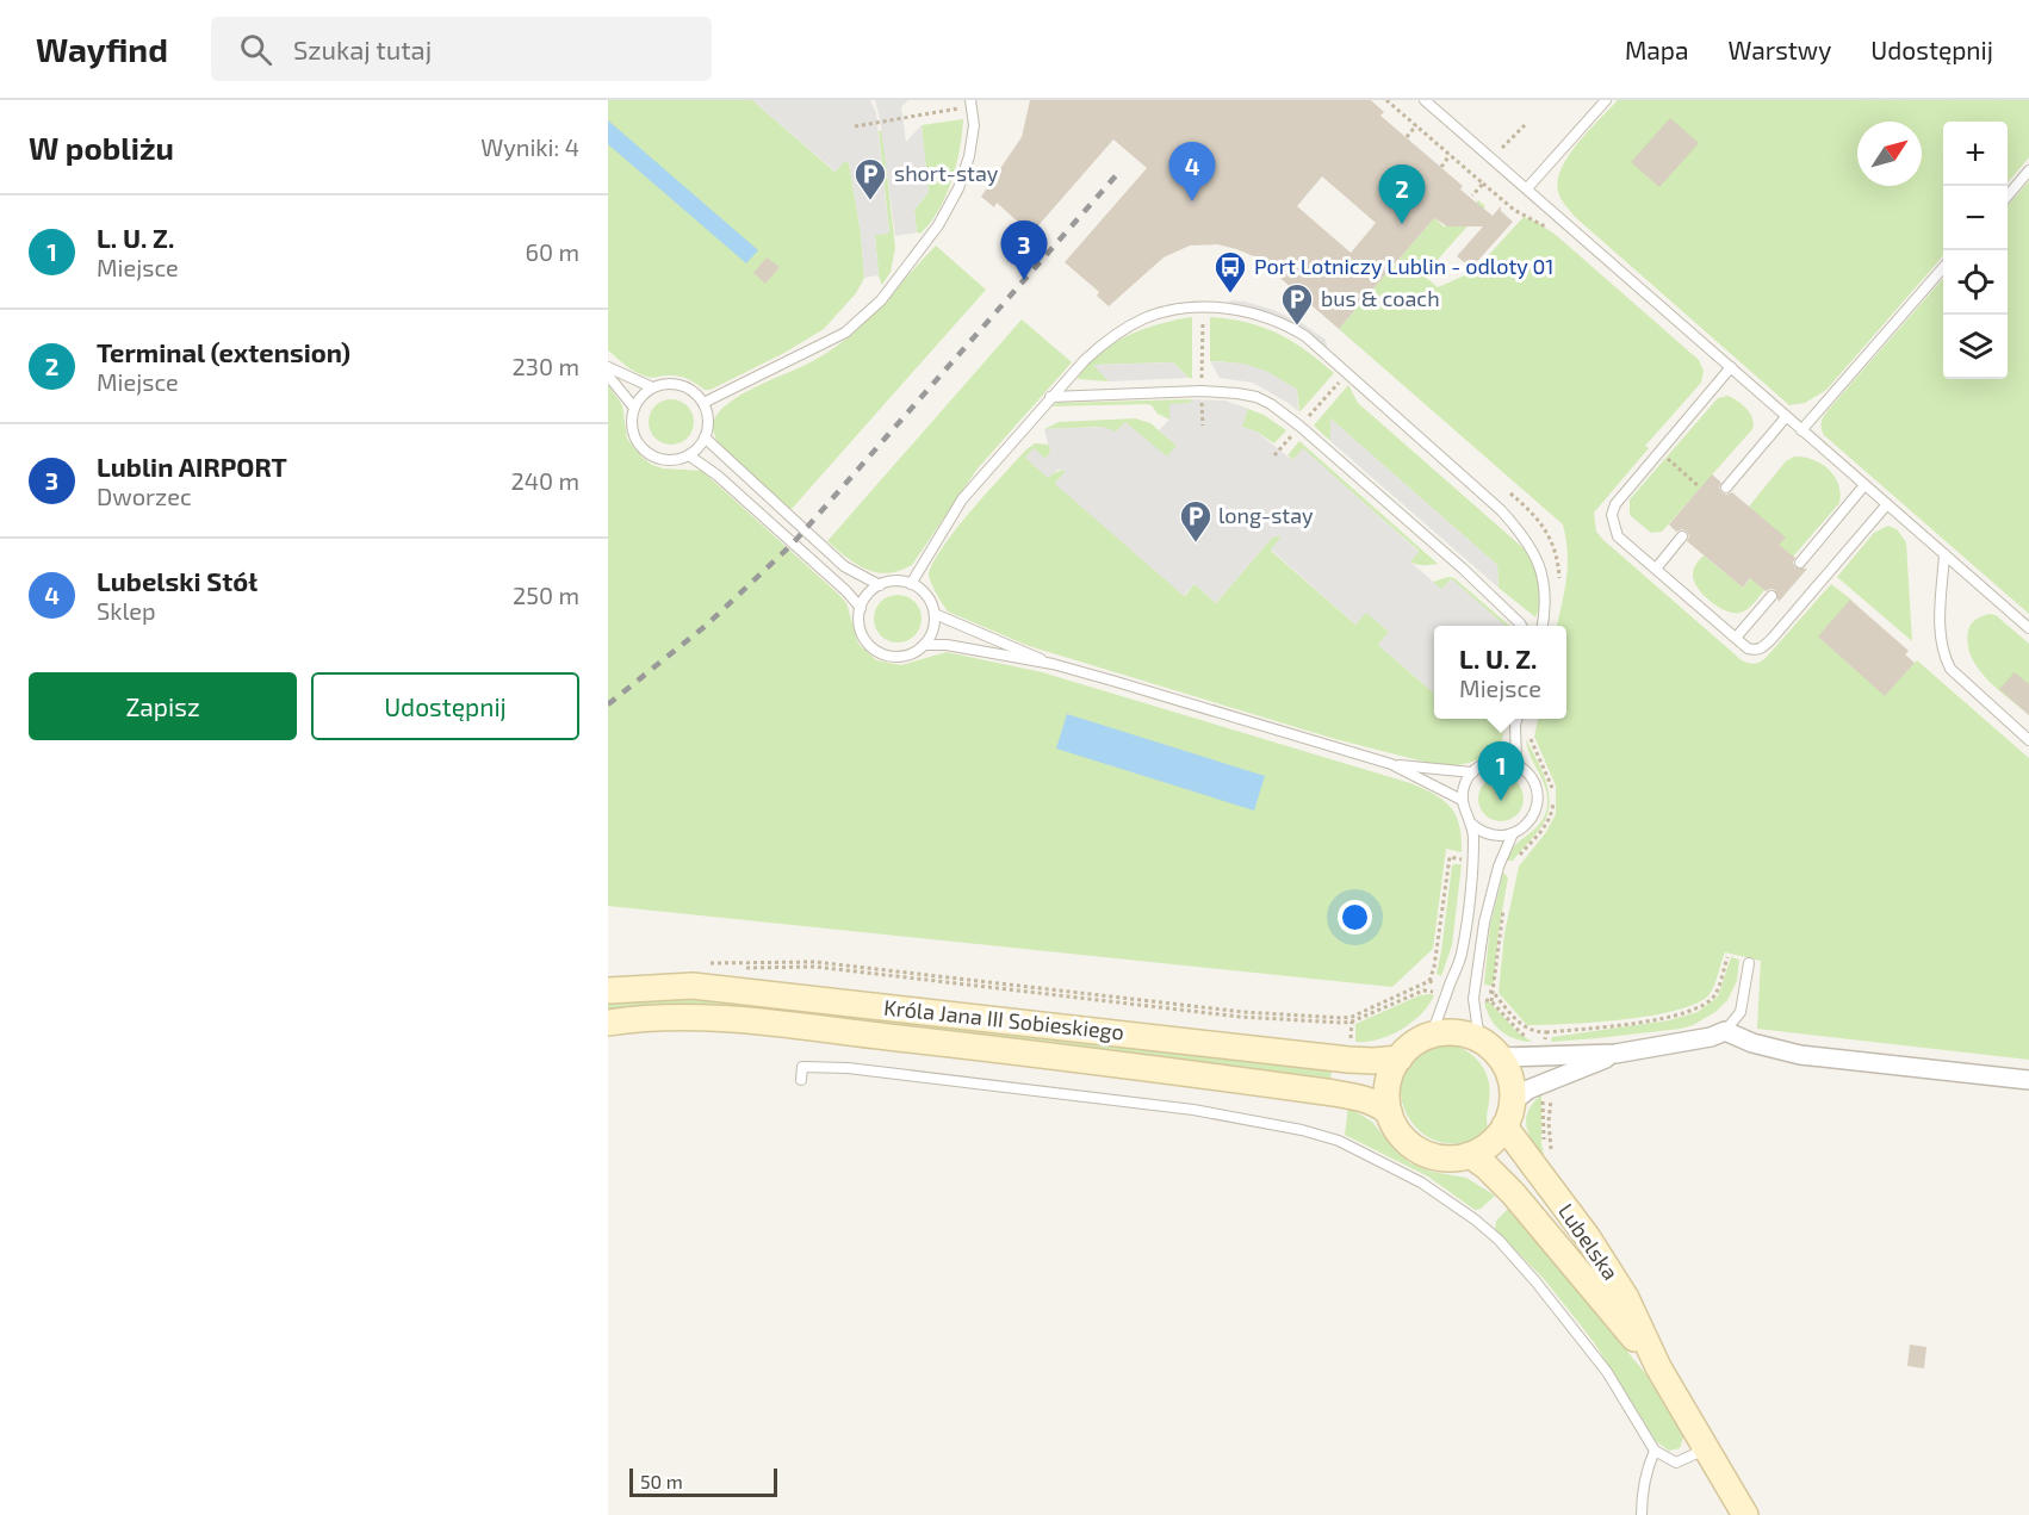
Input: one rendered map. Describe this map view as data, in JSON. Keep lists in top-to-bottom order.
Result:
{
  "streets": {
    "main road": ["Króla Jana III Sobieskiego", "Lubelska"]
  },
  "crossings": [
    ["Króla Jana III Sobieskiego", "Lubelska"]
  ],
  "places": {
    "parking": ["short-stay", "bus & coach", "long-stay"],
    "bus stop": ["Port Lotniczy Lublin - odloty 01"]
  },
  "scale_bar": "50 m",
  "north": "top right",
  "page": {
    "header": "Wayfind",
    "search": "Szukaj tutaj",
    "nav": ["Mapa", "Warstwy", "Udostępnij"],
    "heading": ["W pobliżu", "Wyniki: 4"],
    "map_buttons": ["+", "−"],
    "pins": [
      "4",
      "2",
      "3",
      "1"
    ],
    "list": [
      {
        "mark": "1",
        "name": "L. U. Z.",
        "note": "Miejsce",
        "value": "60 m"
      },
      {
        "mark": "2",
        "name": "Terminal (extension)",
        "note": "Miejsce",
        "value": "230 m"
      },
      {
        "mark": "3",
        "name": "Lublin AIRPORT",
        "note": "Dworzec",
        "value": "240 m"
      },
      {
        "mark": "4",
        "name": "Lubelski Stół",
        "note": "Sklep",
        "value": "250 m"
      }
    ],
    "popup": ["L. U. Z.", "Miejsce"],
    "buttons": ["Zapisz", "Udostępnij"],
    "scale": "50 m"
  }
}
